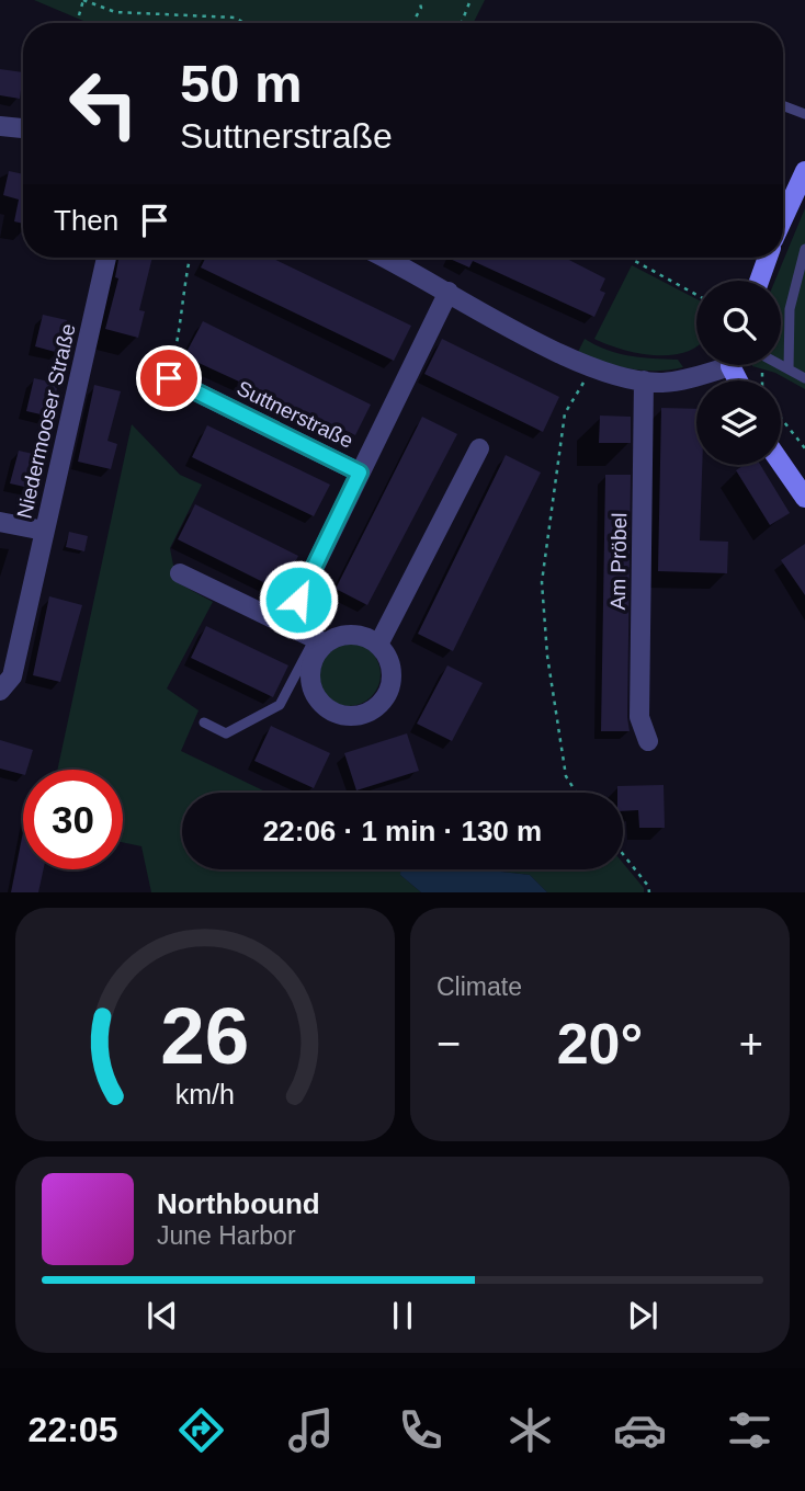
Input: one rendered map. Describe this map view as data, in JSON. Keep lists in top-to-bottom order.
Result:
{
  "streets": {
    "street": ["Suttnerstraße", "Niedermooser Straße", "Am Pröbel"]
  },
  "page": {
    "turn": ["50 m", "Suttnerstraße"],
    "then": "Then",
    "limit": "30",
    "trip": "22:06 · 1 min · 130 m",
    "tile": "Climate",
    "heat": ["−", "20°", "+"],
    "song": ["Northbound", "June Harbor"],
    "tabs": "22:05",
    "gauge": ["26", "km/h"]
  }
}
